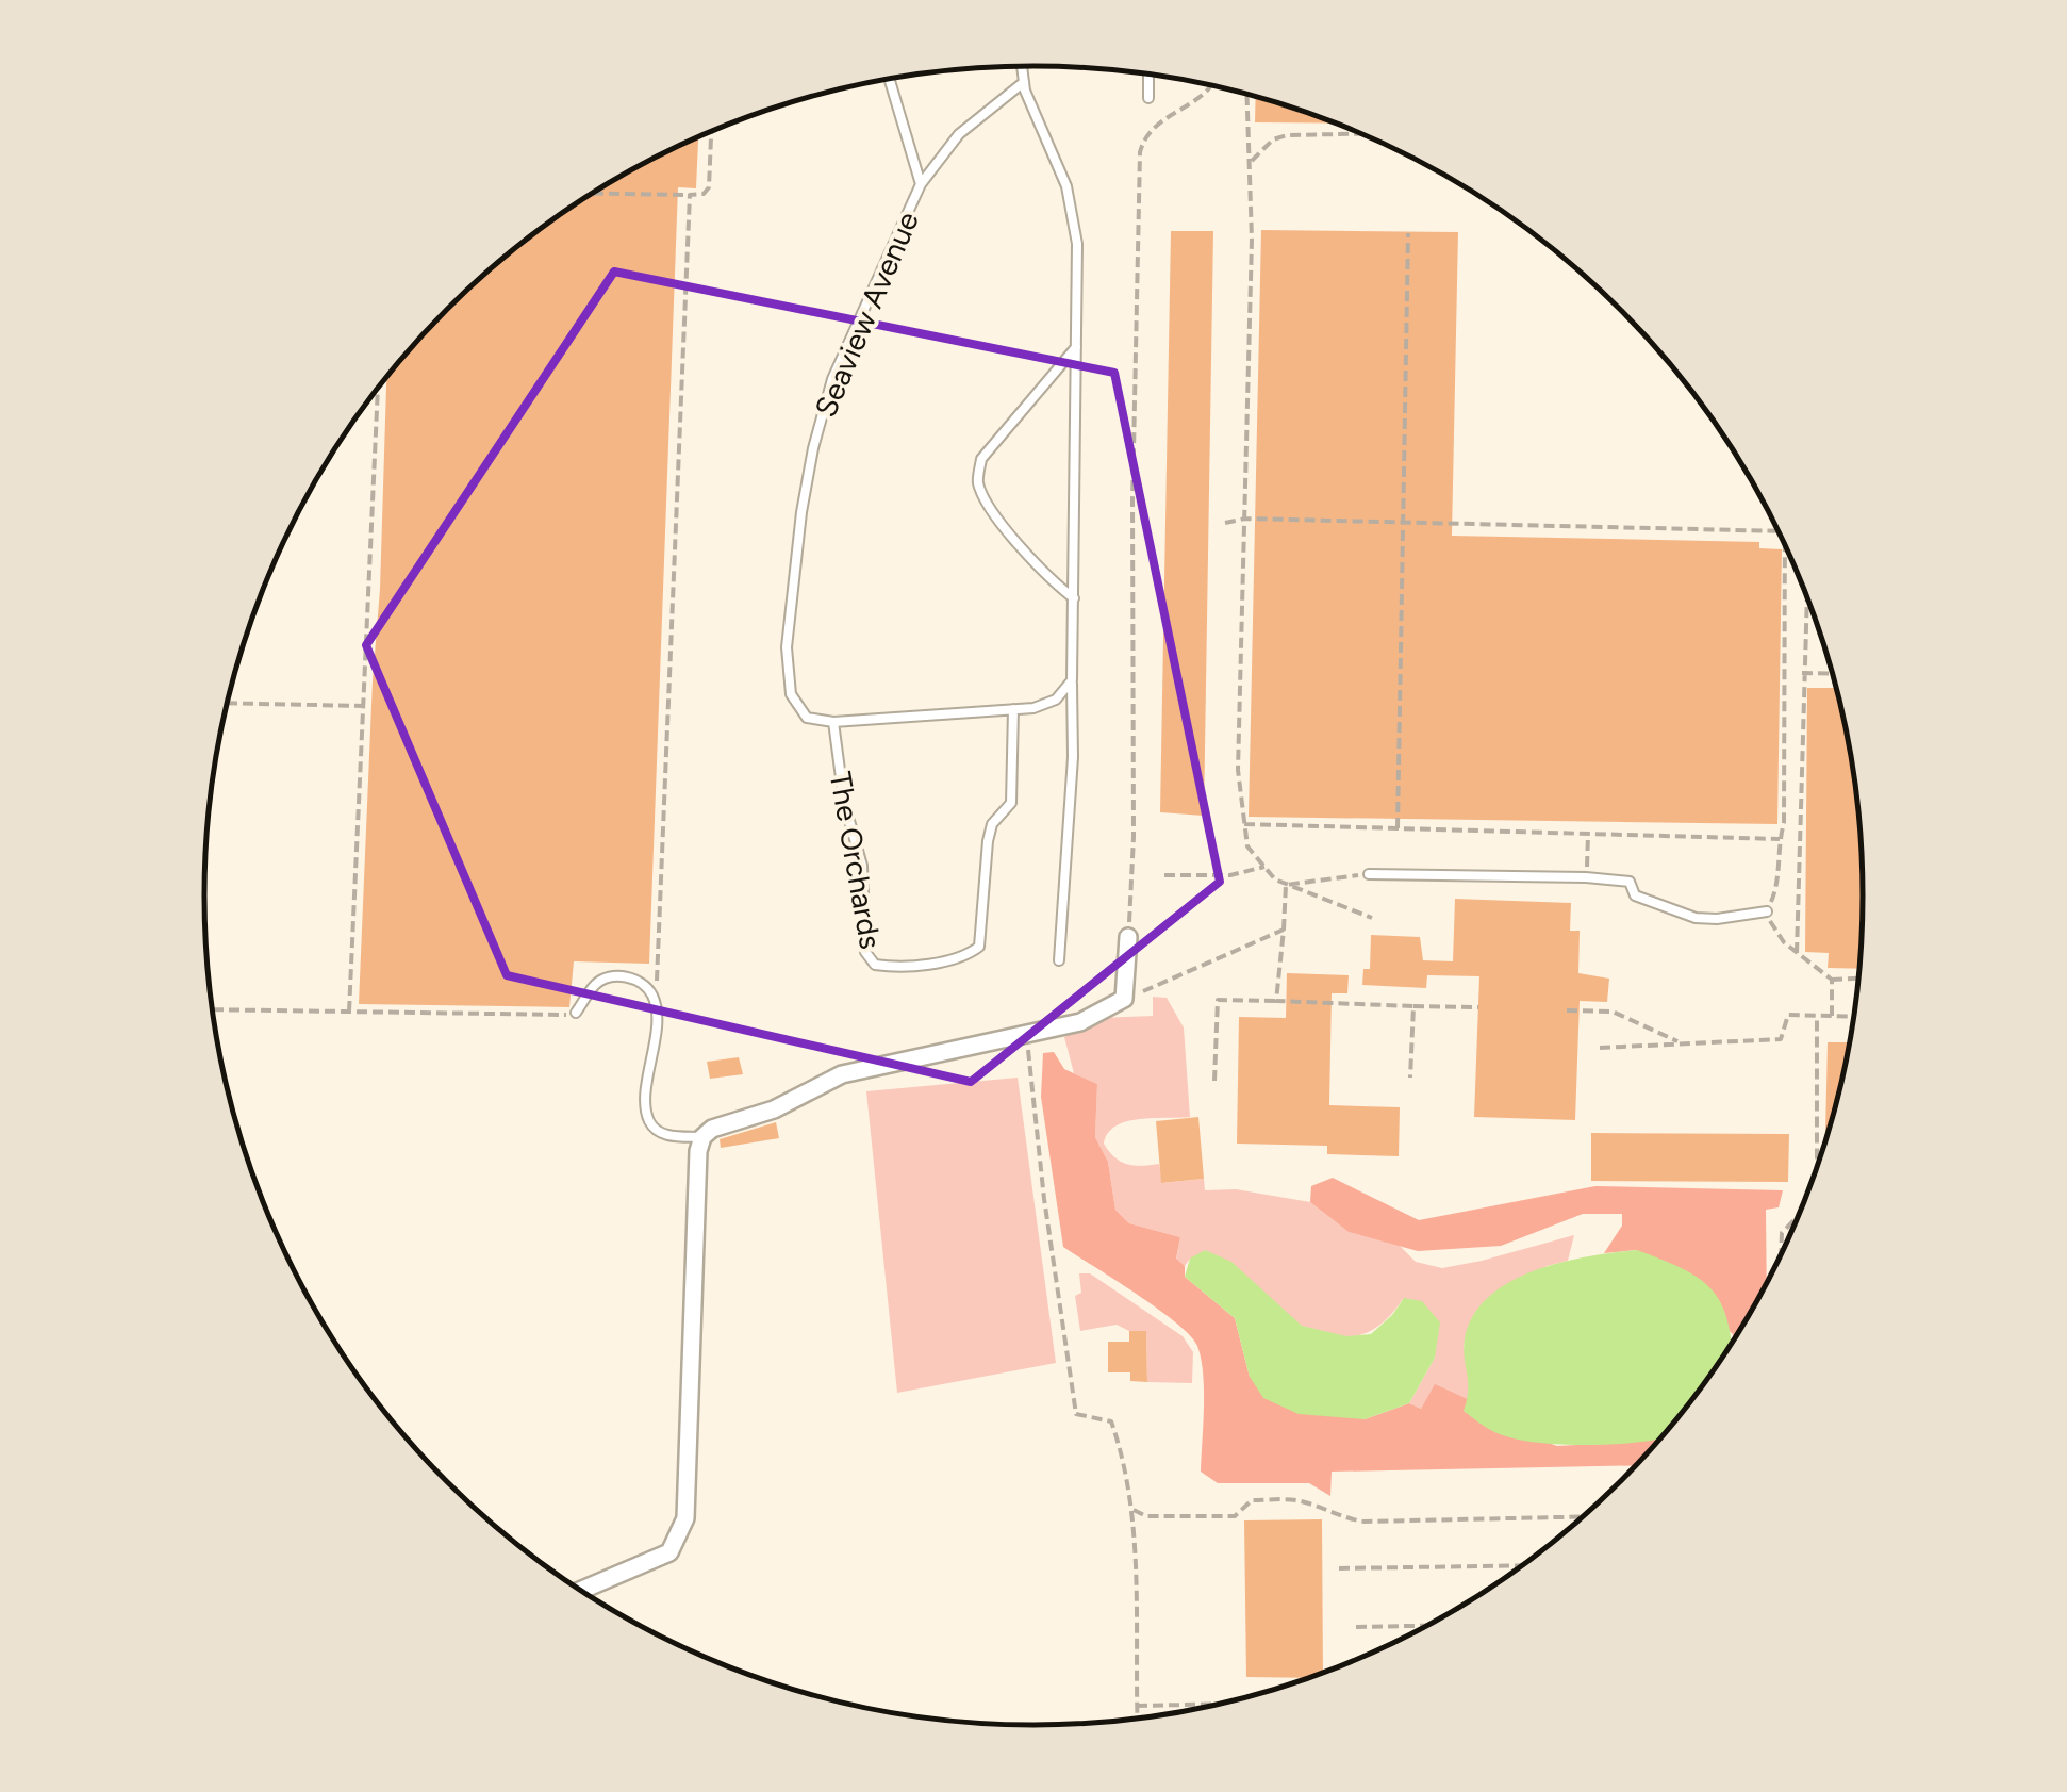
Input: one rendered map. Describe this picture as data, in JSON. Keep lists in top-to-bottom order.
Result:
{
  "streets": {
    "lane": ["Seaview Avenue", "The Orchards"]
  },
  "crossings": [
    ["Seaview Avenue", "The Orchards"]
  ]
}
